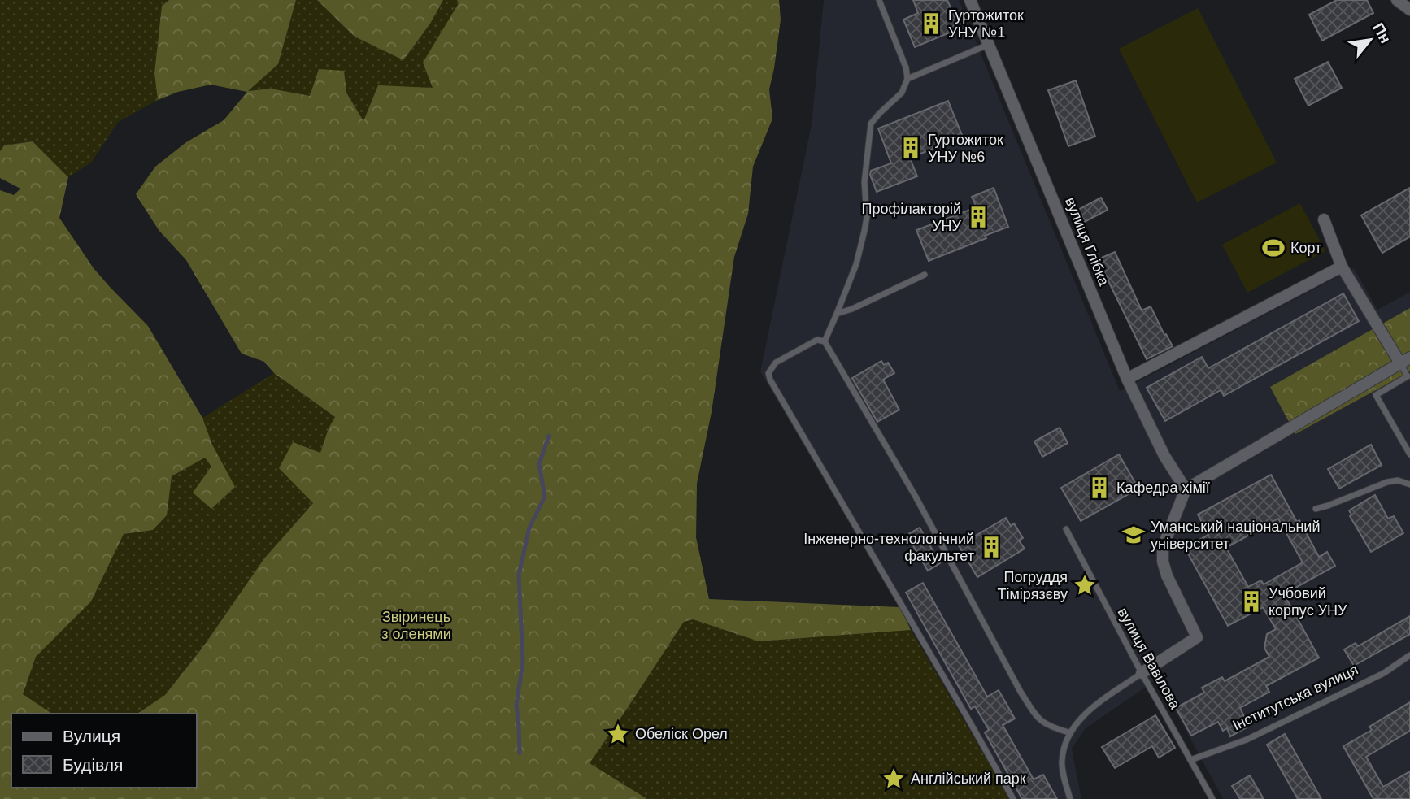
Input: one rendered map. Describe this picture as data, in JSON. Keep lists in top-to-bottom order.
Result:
{
  "streets": {
    "street": ["вулиця Глібка"],
    "lane": ["вулиця Вавілова", "Інститутська вулиця"]
  },
  "crossings": [
    ["вулиця Вавілова", "Інститутська вулиця"]
  ],
  "parks": ["Звіринець з оленями"],
  "places": {
    "building": [
      "Гуртожиток УНУ №1",
      "Гуртожиток УНУ №6",
      "Профілакторій УНУ",
      "Кафедра хімії",
      "Інженерно-технологічний факультет",
      "Учбовий корпус УНУ"
    ],
    "sports": ["Корт"],
    "school or university": ["Уманський національний університет"],
    "place": ["Погруддя Тімірязєву", "Обеліск Орел", "Англійський парк"]
  },
  "legend": ["Вулиця", "Будівля"],
  "north": "top right"
}
